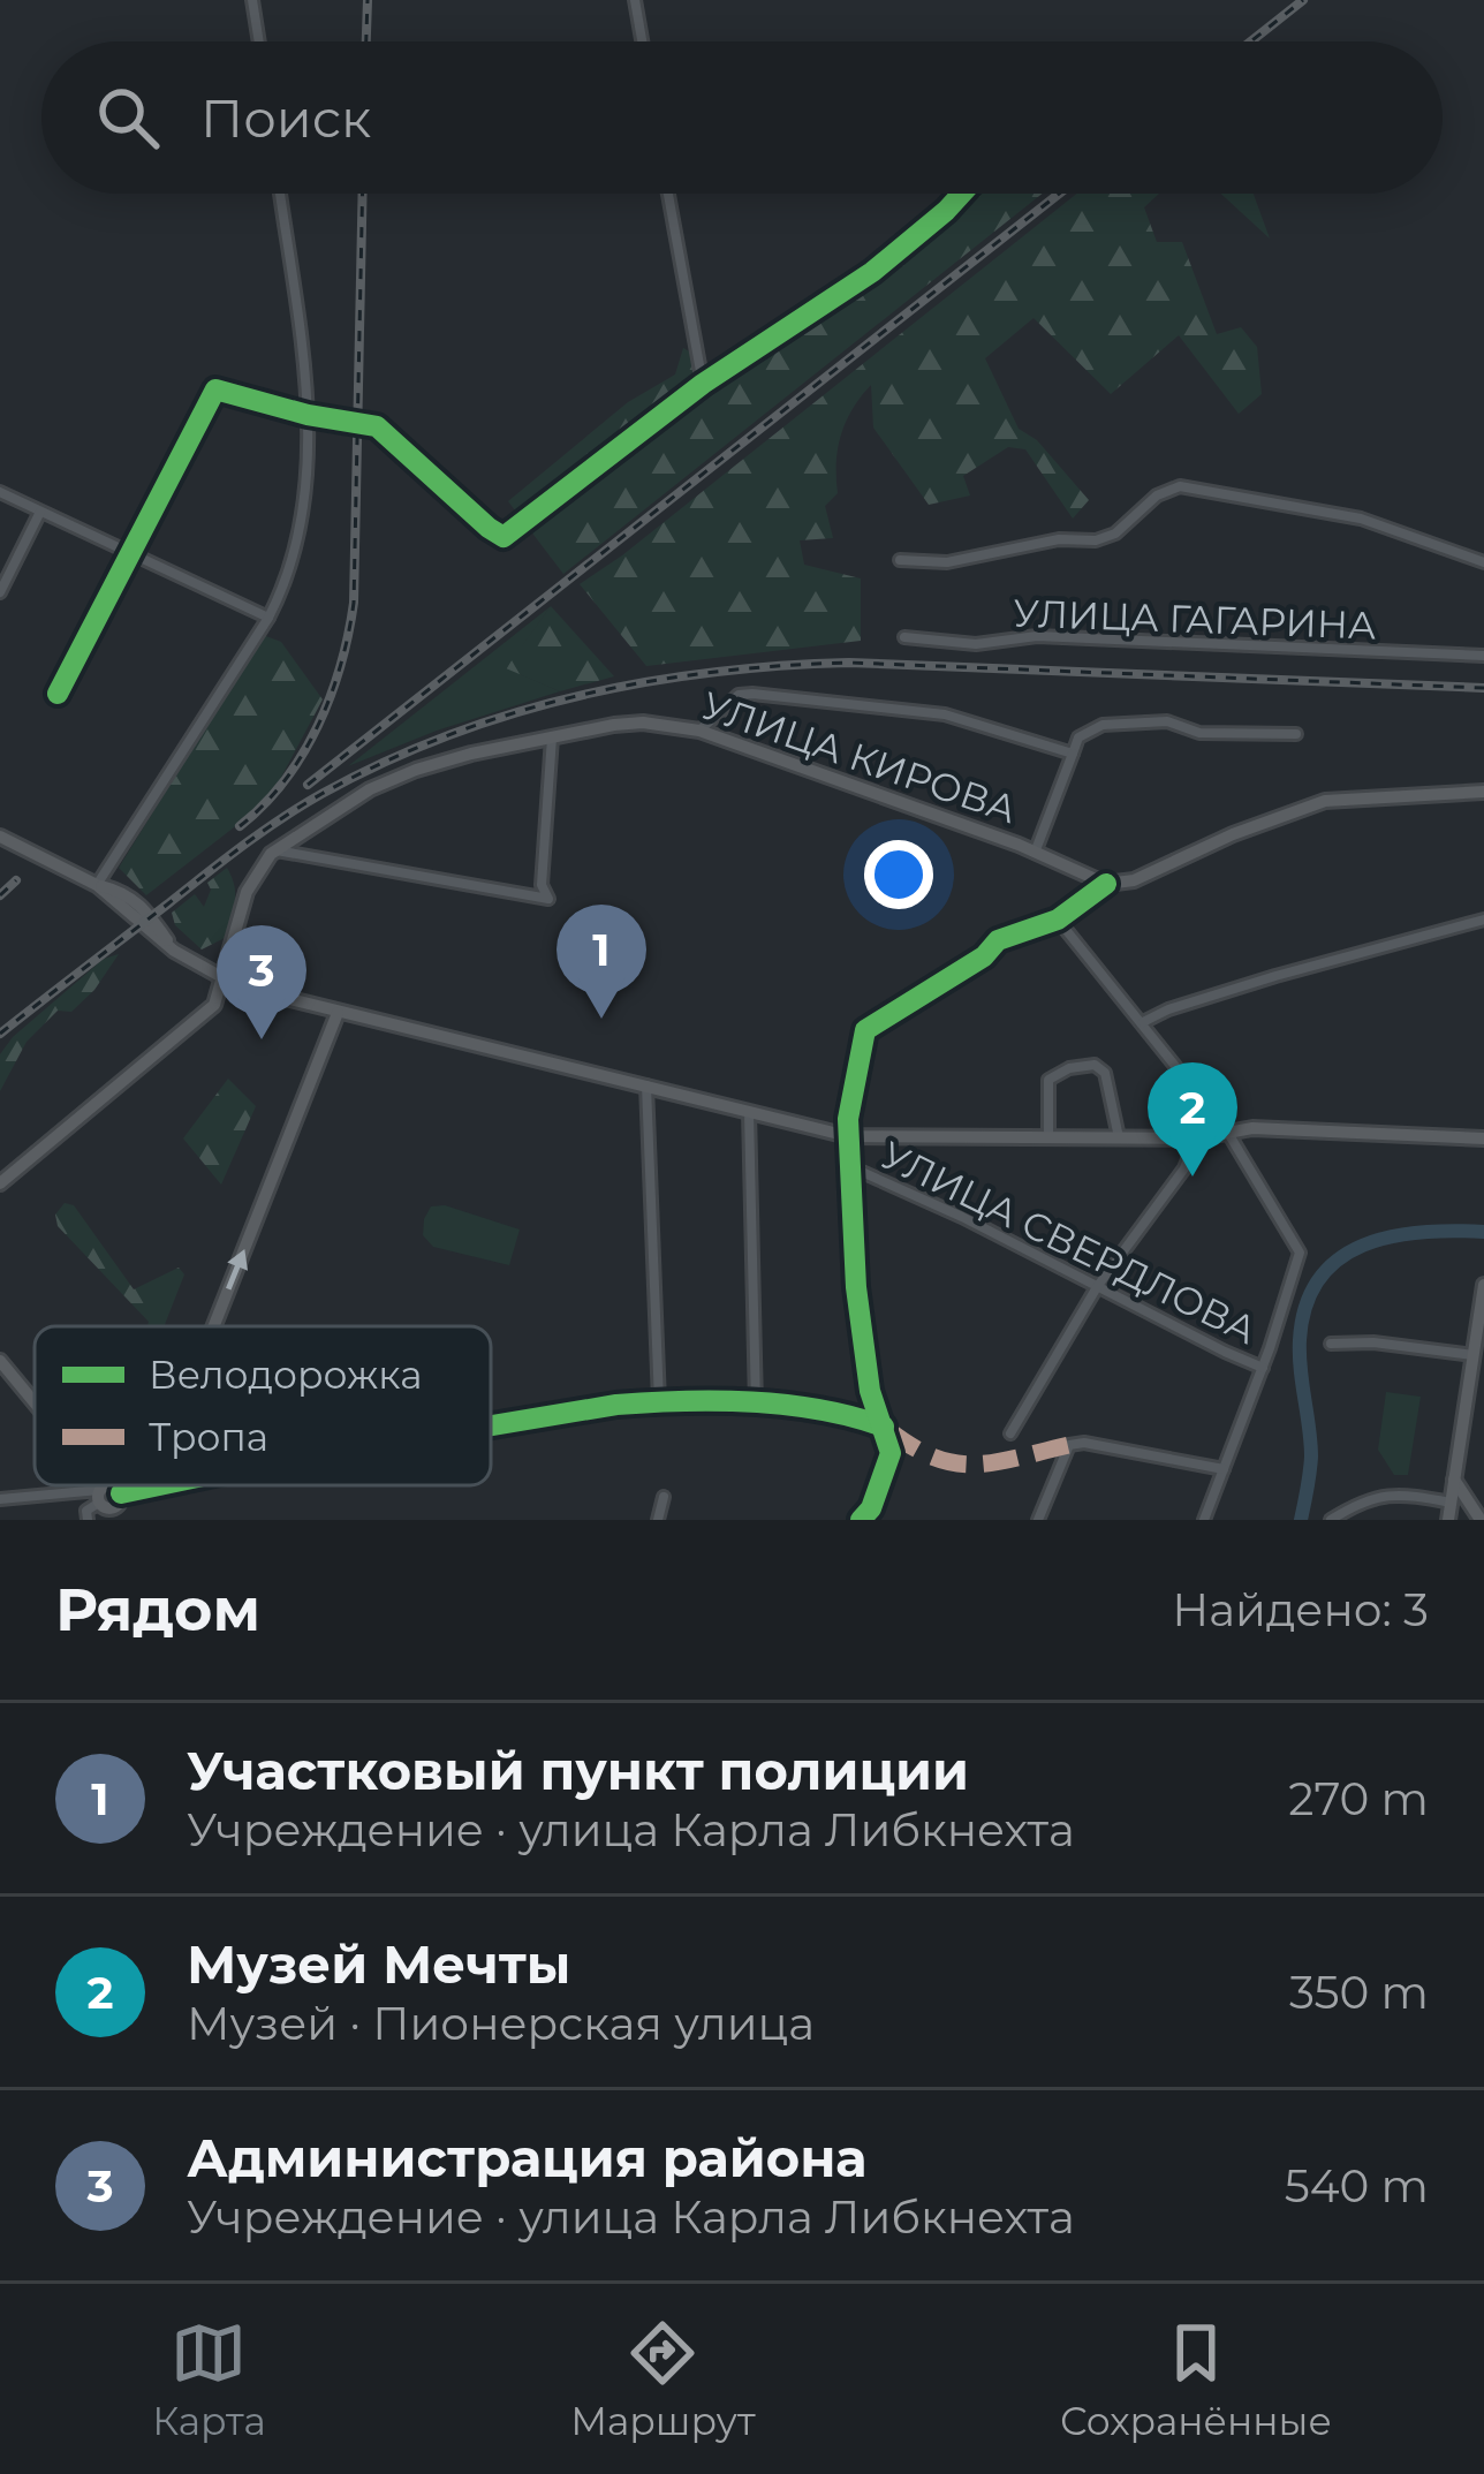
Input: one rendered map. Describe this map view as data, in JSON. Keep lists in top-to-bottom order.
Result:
{
  "streets": {
    "main road": ["УЛИЦА КИРОВА"],
    "street": ["УЛИЦА ГАГАРИНА", "УЛИЦА СВЕРДЛОВА"]
  },
  "legend": ["Велодорожка", "Тропа"],
  "page": {
    "search": "Поиск",
    "pins": ["1", "3", "2"],
    "heading": ["Рядом", "Найдено: 3"],
    "list": [
      {
        "mark": "1",
        "name": "Участковый пункт полиции",
        "note": "Учреждение · улица Карла Либкнехта",
        "value": "270 m"
      },
      {
        "mark": "2",
        "name": "Музей Мечты",
        "note": "Музей · Пионерская улица",
        "value": "350 m"
      },
      {
        "mark": "3",
        "name": "Администрация района",
        "note": "Учреждение · улица Карла Либкнехта",
        "value": "540 m"
      }
    ],
    "nav": ["Карта", "Маршрут", "Сохранённые"]
  }
}
